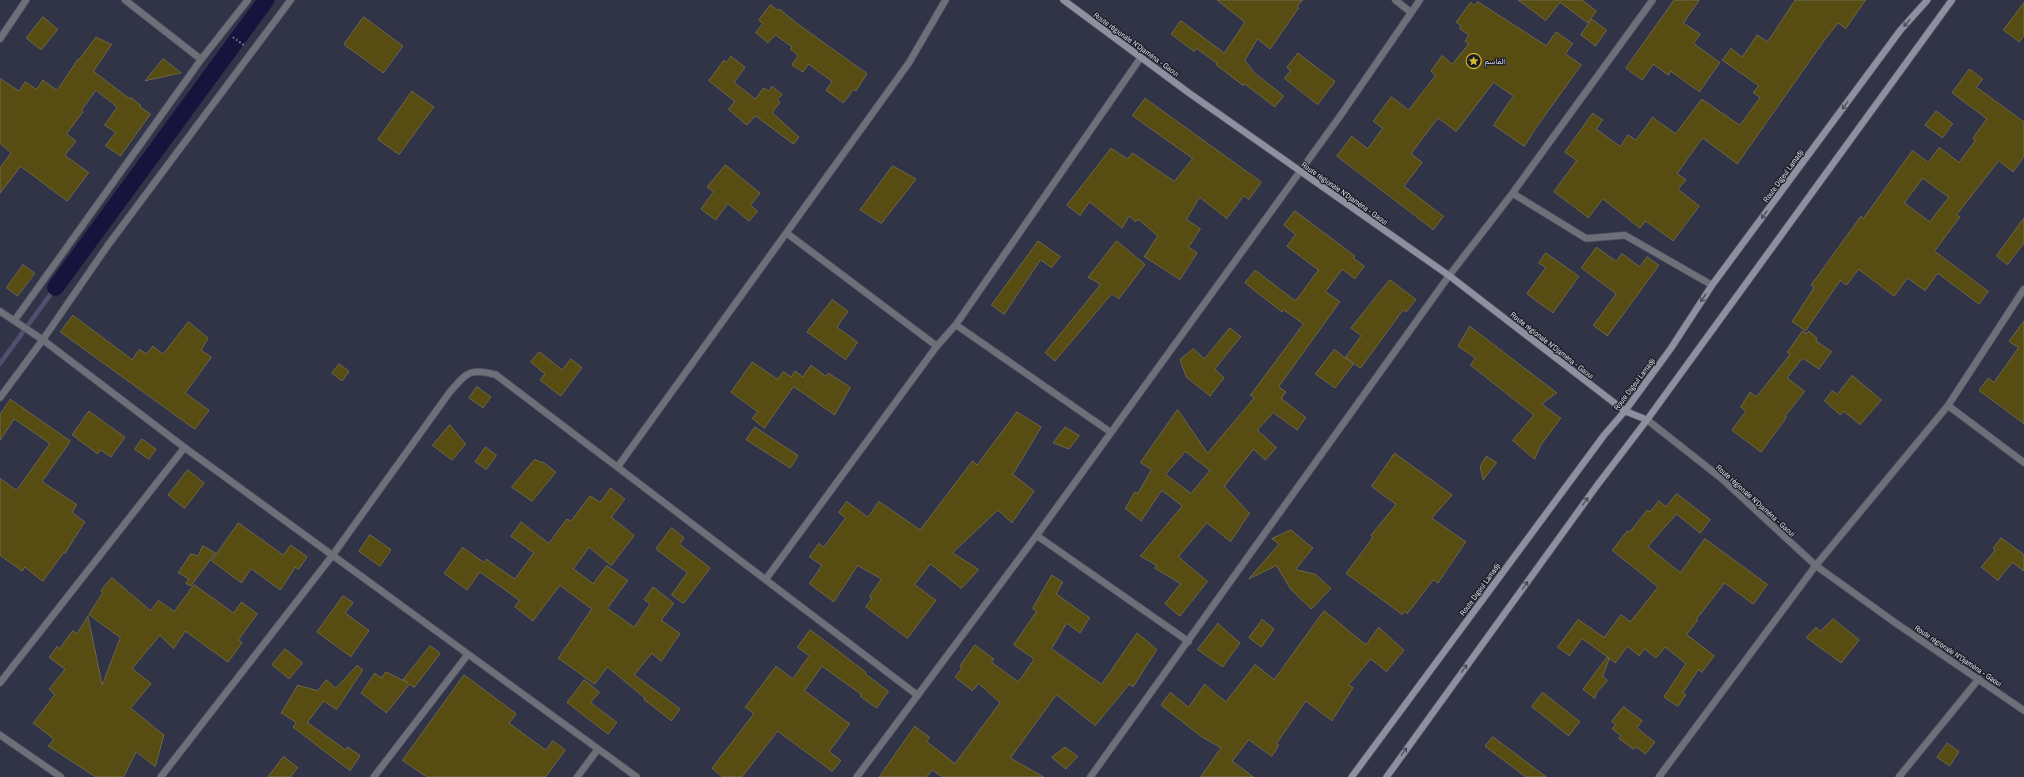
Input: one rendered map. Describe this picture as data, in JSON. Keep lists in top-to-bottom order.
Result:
{
  "streets": {
    "main road": ["Route régionale N'Djaména - Gaoui", "Route Digeul Lamadji"]
  },
  "crossings": [
    ["Route régionale N'Djaména - Gaoui", "Route Digeul Lamadji"]
  ],
  "places": {
    "place": ["القاسم"]
  }
}
